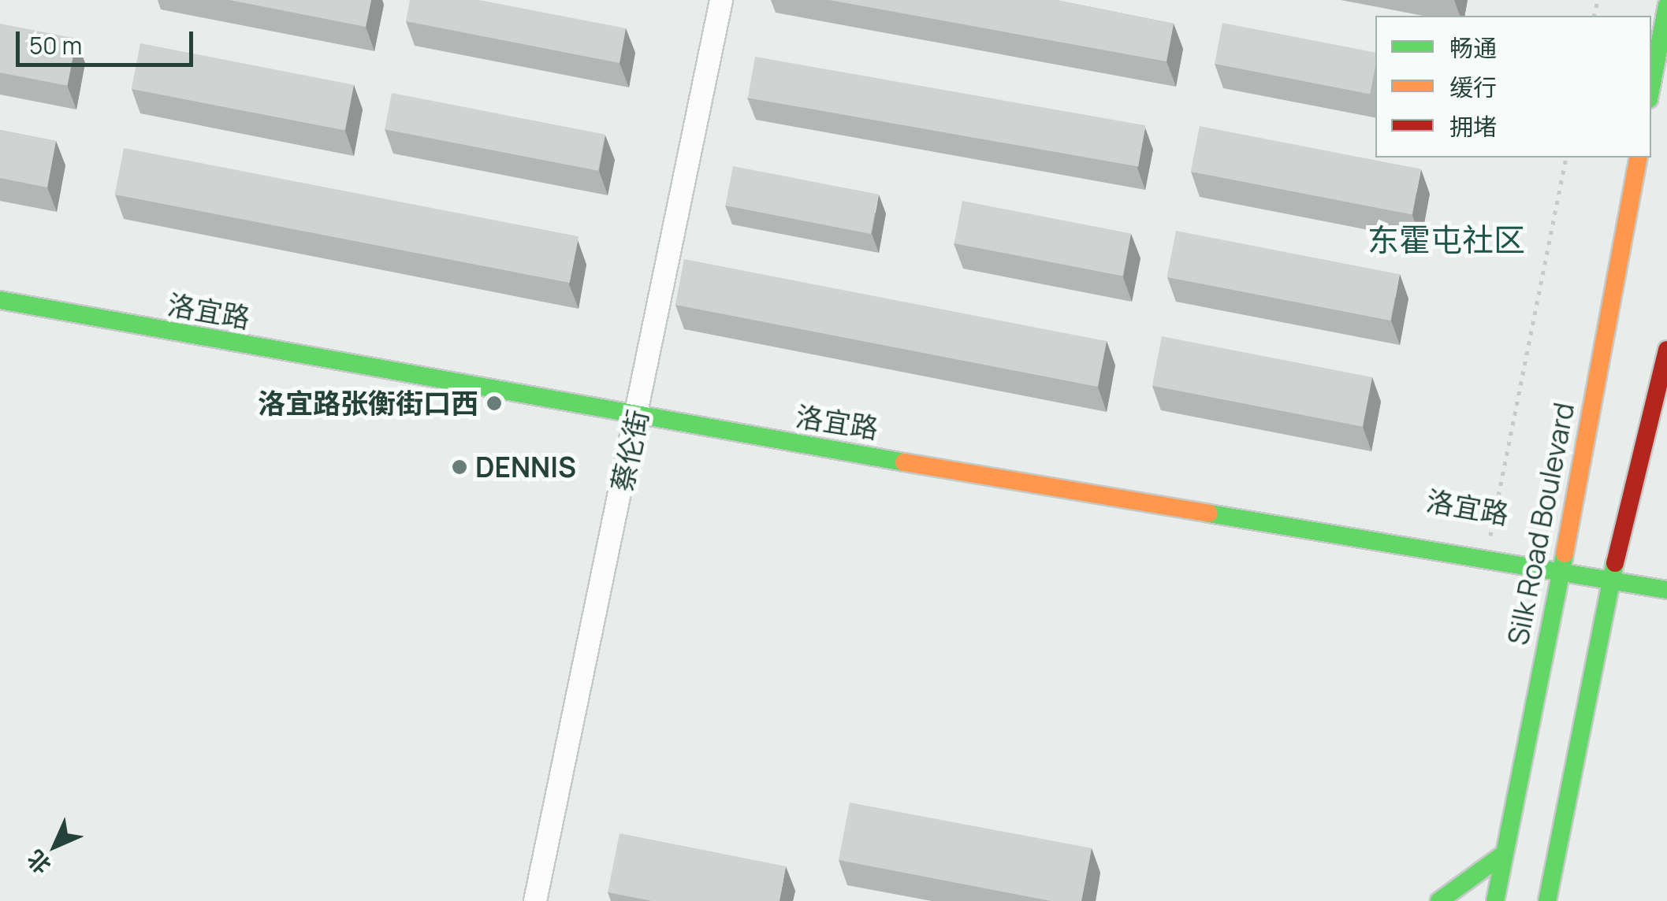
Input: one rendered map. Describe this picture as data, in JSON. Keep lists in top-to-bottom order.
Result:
{
  "streets": {
    "main road": ["洛宜路", "Silk Road Boulevard"],
    "street": ["蔡伦街"]
  },
  "crossings": [
    ["洛宜路", "蔡伦街"],
    ["洛宜路", "Silk Road Boulevard"]
  ],
  "districts": ["东霍屯社区"],
  "places": ["洛宜路张衡街口西", "DENNIS"],
  "legend": ["畅通", "缓行", "拥堵"],
  "scale_bar": "50 m",
  "north": "bottom left"
}
